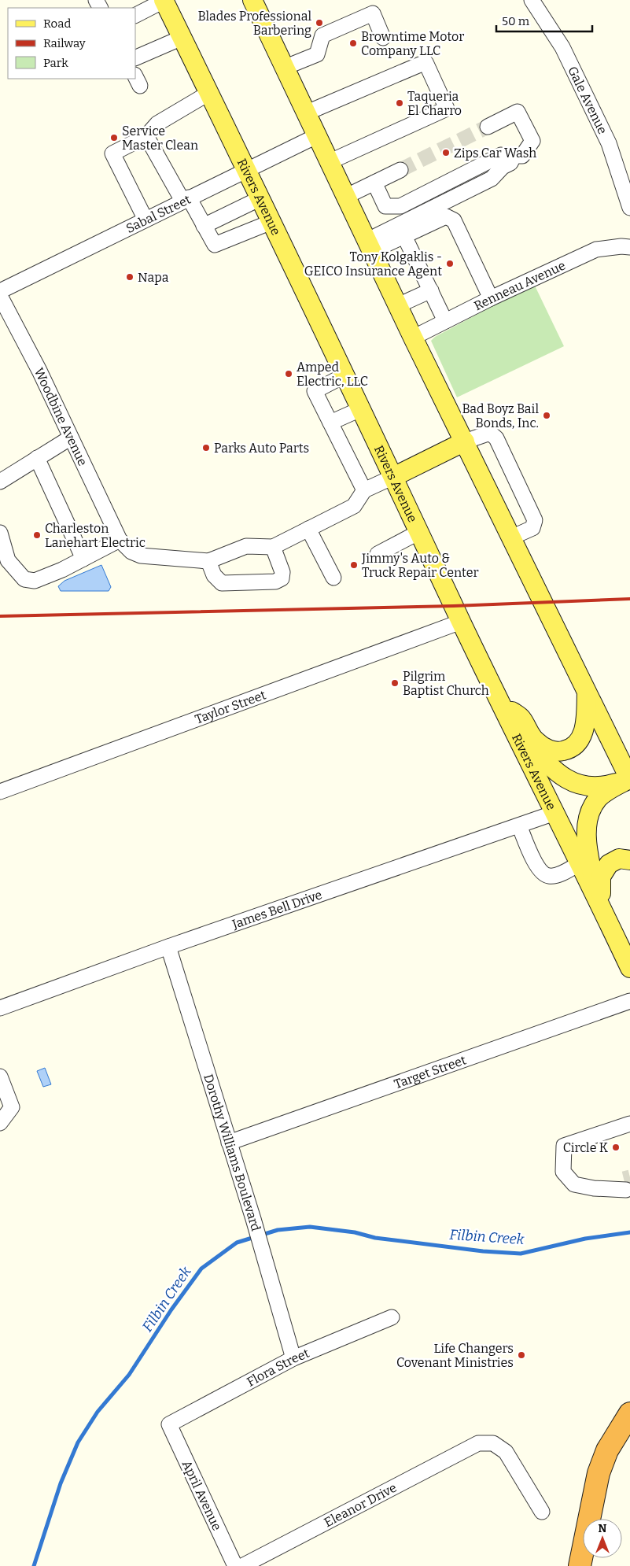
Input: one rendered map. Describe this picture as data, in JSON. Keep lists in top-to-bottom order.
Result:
{
  "streets": {
    "main road": ["Rivers Avenue"],
    "street": [
      "Gale Avenue",
      "Sabal Street",
      "Renneau Avenue",
      "Woodbine Avenue",
      "Taylor Street",
      "James Bell Drive",
      "Target Street",
      "Dorothy Williams Boulevard",
      "Flora Street",
      "April Avenue",
      "Eleanor Drive"
    ]
  },
  "crossings": [
    ["Rivers Avenue", "Sabal Street"],
    ["Rivers Avenue", "Taylor Street"],
    ["Rivers Avenue", "James Bell Drive"],
    ["James Bell Drive", "Dorothy Williams Boulevard"],
    ["Target Street", "Dorothy Williams Boulevard"],
    ["Dorothy Williams Boulevard", "Flora Street"],
    ["Flora Street", "April Avenue"]
  ],
  "water": ["Filbin Creek"],
  "places": [
    "Blades Professional Barbering",
    "Browntime Motor Company LLC",
    "Taqueria El Charro",
    "Service Master Clean",
    "Zips Car Wash",
    "Tony Kolgaklis - GEICO Insurance Agent",
    "Napa",
    "Amped Electric, LLC",
    "Bad Boyz Bail Bonds, Inc.",
    "Parks Auto Parts",
    "Charleston Lanehart Electric",
    "Jimmy's Auto & Truck Repair Center",
    "Pilgrim Baptist Church",
    "Circle K",
    "Life Changers Covenant Ministries"
  ],
  "legend": ["Road", "Railway", "Park"],
  "scale_bar": "50 m",
  "north": "top"
}
